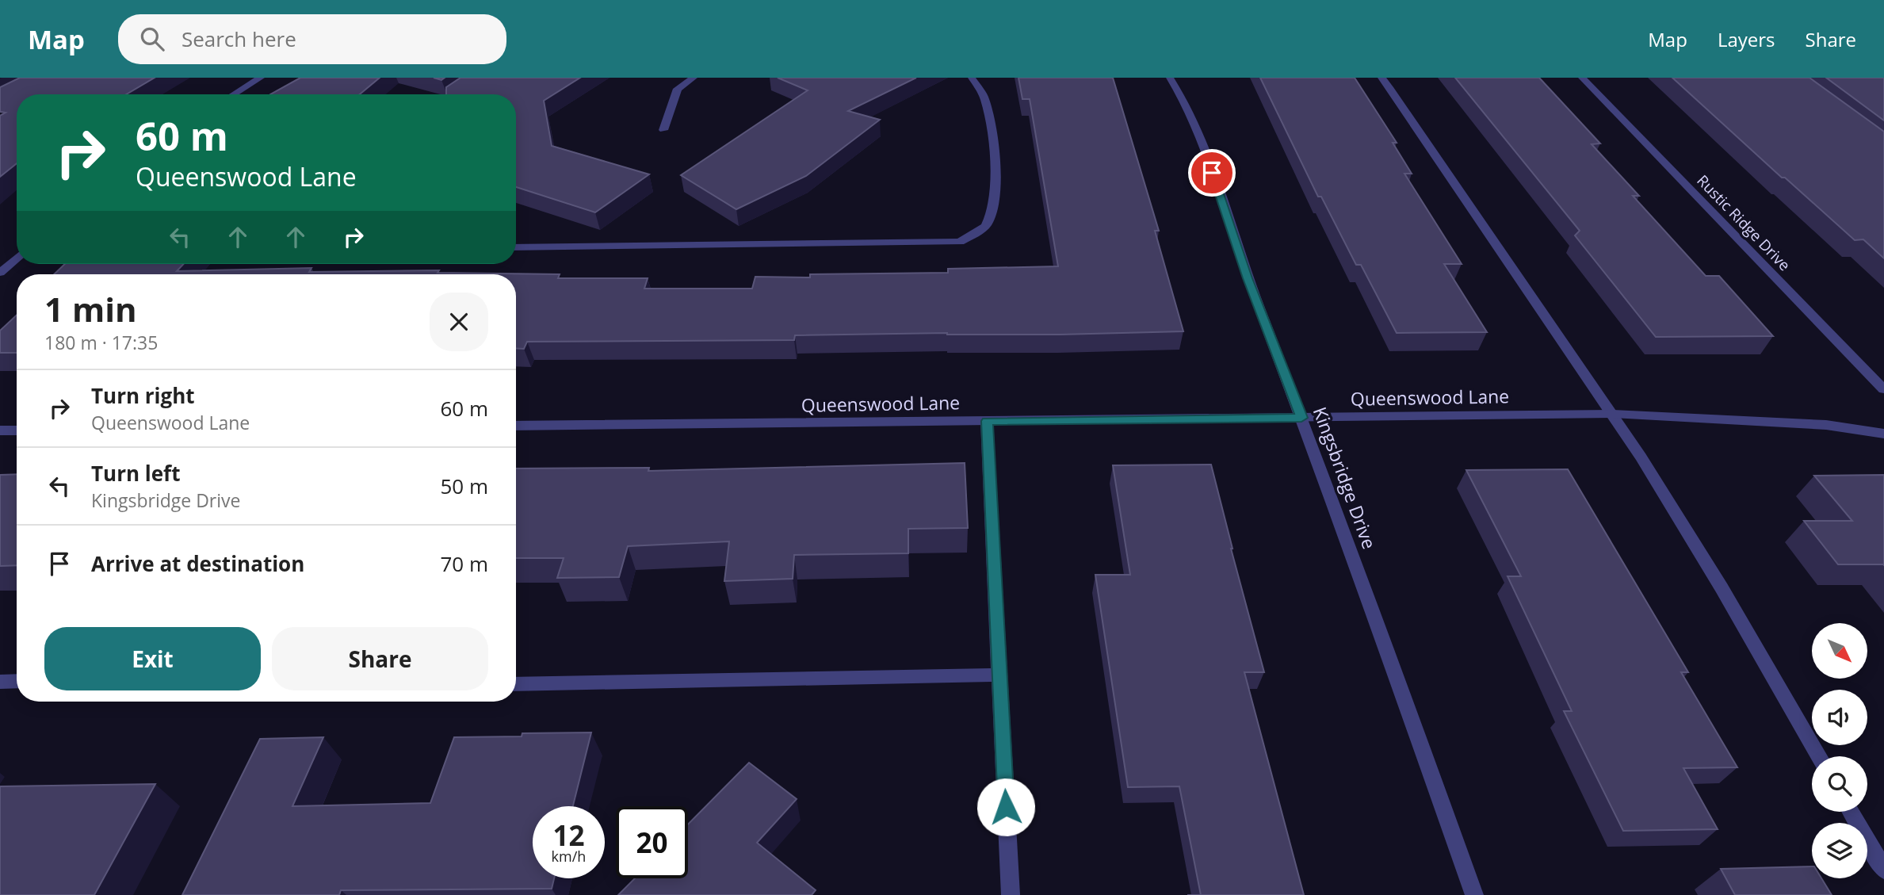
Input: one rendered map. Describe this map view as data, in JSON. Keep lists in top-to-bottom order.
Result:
{
  "streets": {
    "street": ["Rustic Ridge Drive", "Queenswood Lane", "Kingsbridge Drive"]
  },
  "crossings": [
    ["Queenswood Lane", "Kingsbridge Drive"]
  ],
  "north": "bottom right",
  "page": {
    "header": "Map",
    "search": "Search here",
    "nav": ["Map", "Layers", "Share"],
    "turn": ["60 m", "Queenswood Lane"],
    "heading": ["1 min", "180 m · 17:35"],
    "list": [
      {
        "name": "Turn right",
        "note": "Queenswood Lane",
        "value": "60 m"
      },
      {
        "name": "Turn left",
        "note": "Kingsbridge Drive",
        "value": "50 m"
      },
      {
        "name": "Arrive at destination",
        "value": "70 m"
      }
    ],
    "buttons": ["Exit", "Share"],
    "speed": "12 km/h",
    "limit": "20"
  }
}
